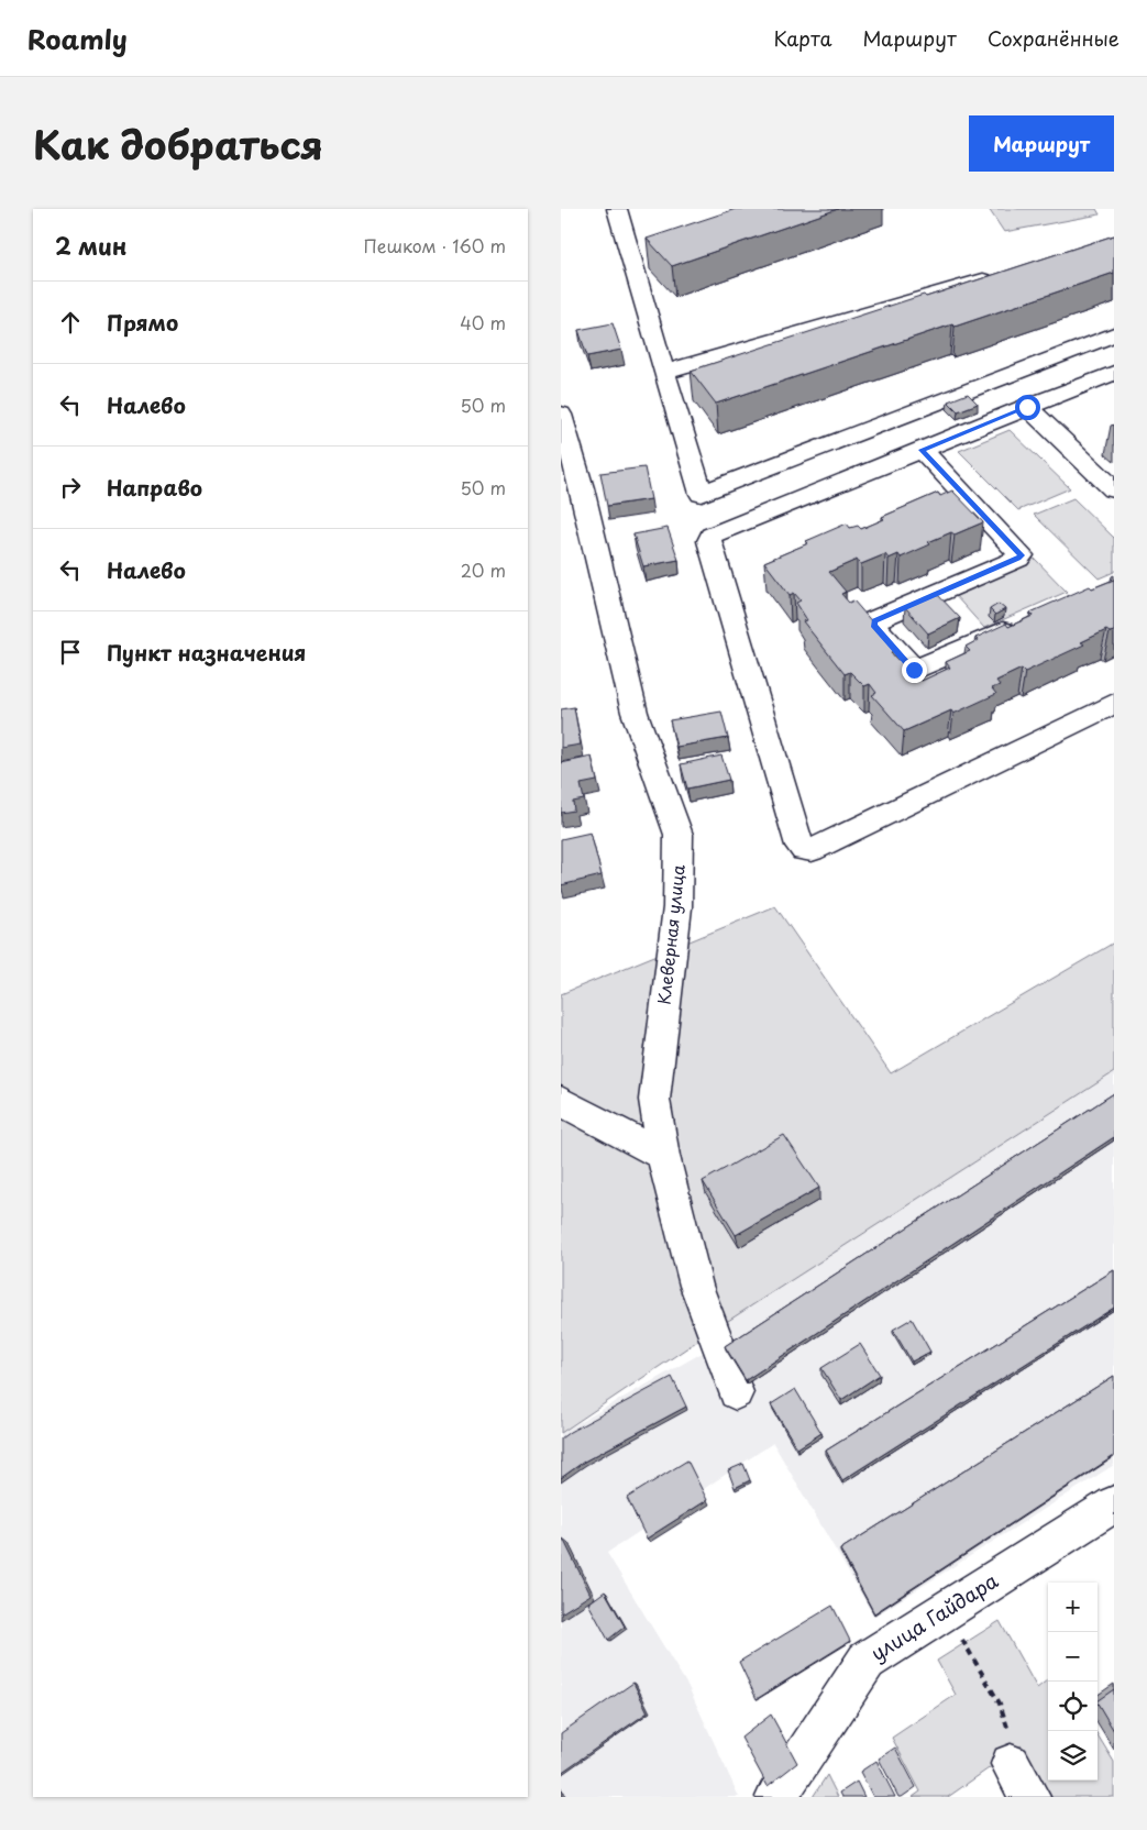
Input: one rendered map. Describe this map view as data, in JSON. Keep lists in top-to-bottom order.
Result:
{
  "streets": {
    "street": ["Клеверная улица", "улица Гайдара"]
  },
  "page": {
    "header": "Roamly",
    "nav": ["Карта", "Маршрут", "Сохранённые"],
    "title": "Как добраться",
    "buttons": "Маршрут",
    "heading": ["2 мин", "Пешком · 160 m"],
    "list": [
      ["Прямо", "40 m"],
      ["Налево", "50 m"],
      ["Направо", "50 m"],
      ["Налево", "20 m"],
      "Пункт назначения"
    ],
    "map_buttons": ["+", "−"]
  }
}
